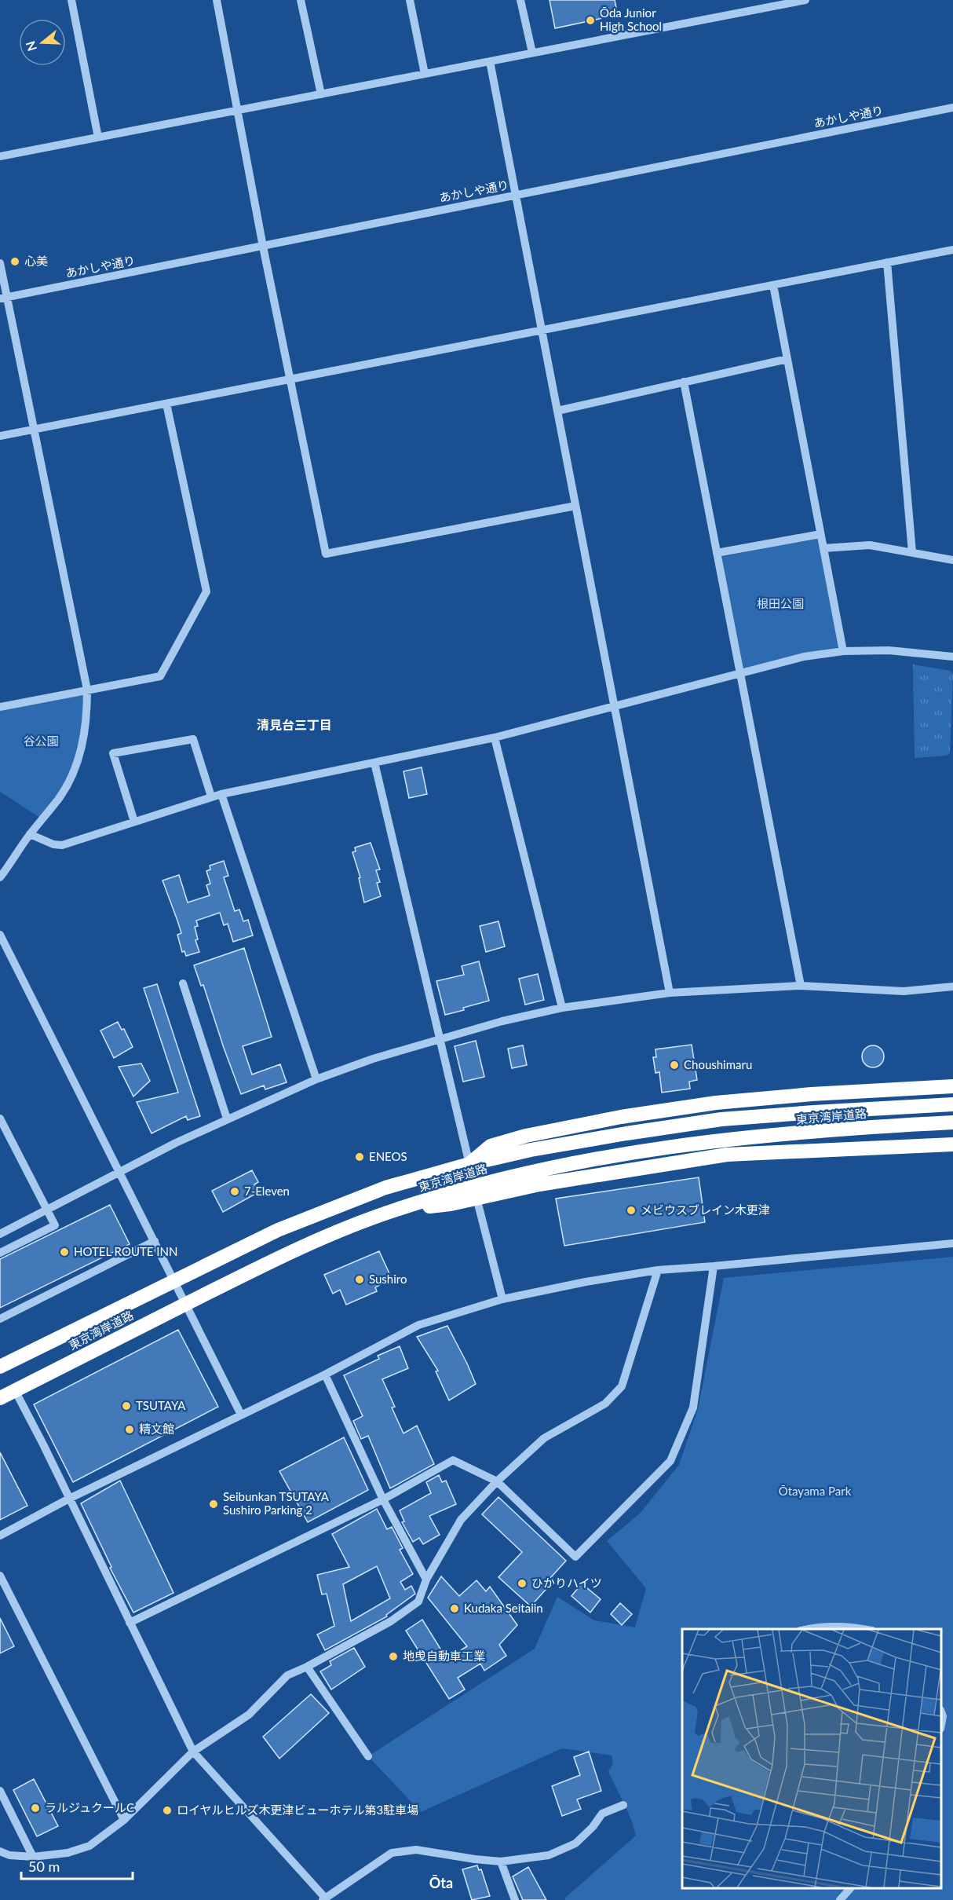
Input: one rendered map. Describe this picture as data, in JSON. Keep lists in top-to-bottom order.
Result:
{
  "streets": {
    "highway": ["東京湾岸道路"],
    "street": ["あかしや通り"]
  },
  "districts": ["清見台三丁目", "Ōta"],
  "parks": ["根田公園", "谷公園", "Ōtayama Park"],
  "places": [
    "Ōda Junior High School",
    "心美",
    "Choushimaru",
    "ENEOS",
    "7-Eleven",
    "メビウスブレイン木更津",
    "HOTEL ROUTE INN",
    "Sushiro",
    "TSUTAYA",
    "精文館",
    "Seibunkan TSUTAYA Sushiro Parking 2",
    "ひかりハイツ",
    "Kudaka Seitaiin",
    "地曵自動車工業",
    "ラルジュクールC",
    "ロイヤルヒルズ木更津ビューホテル第3駐車場"
  ],
  "scale_bar": "50 m",
  "north": "left"
}
